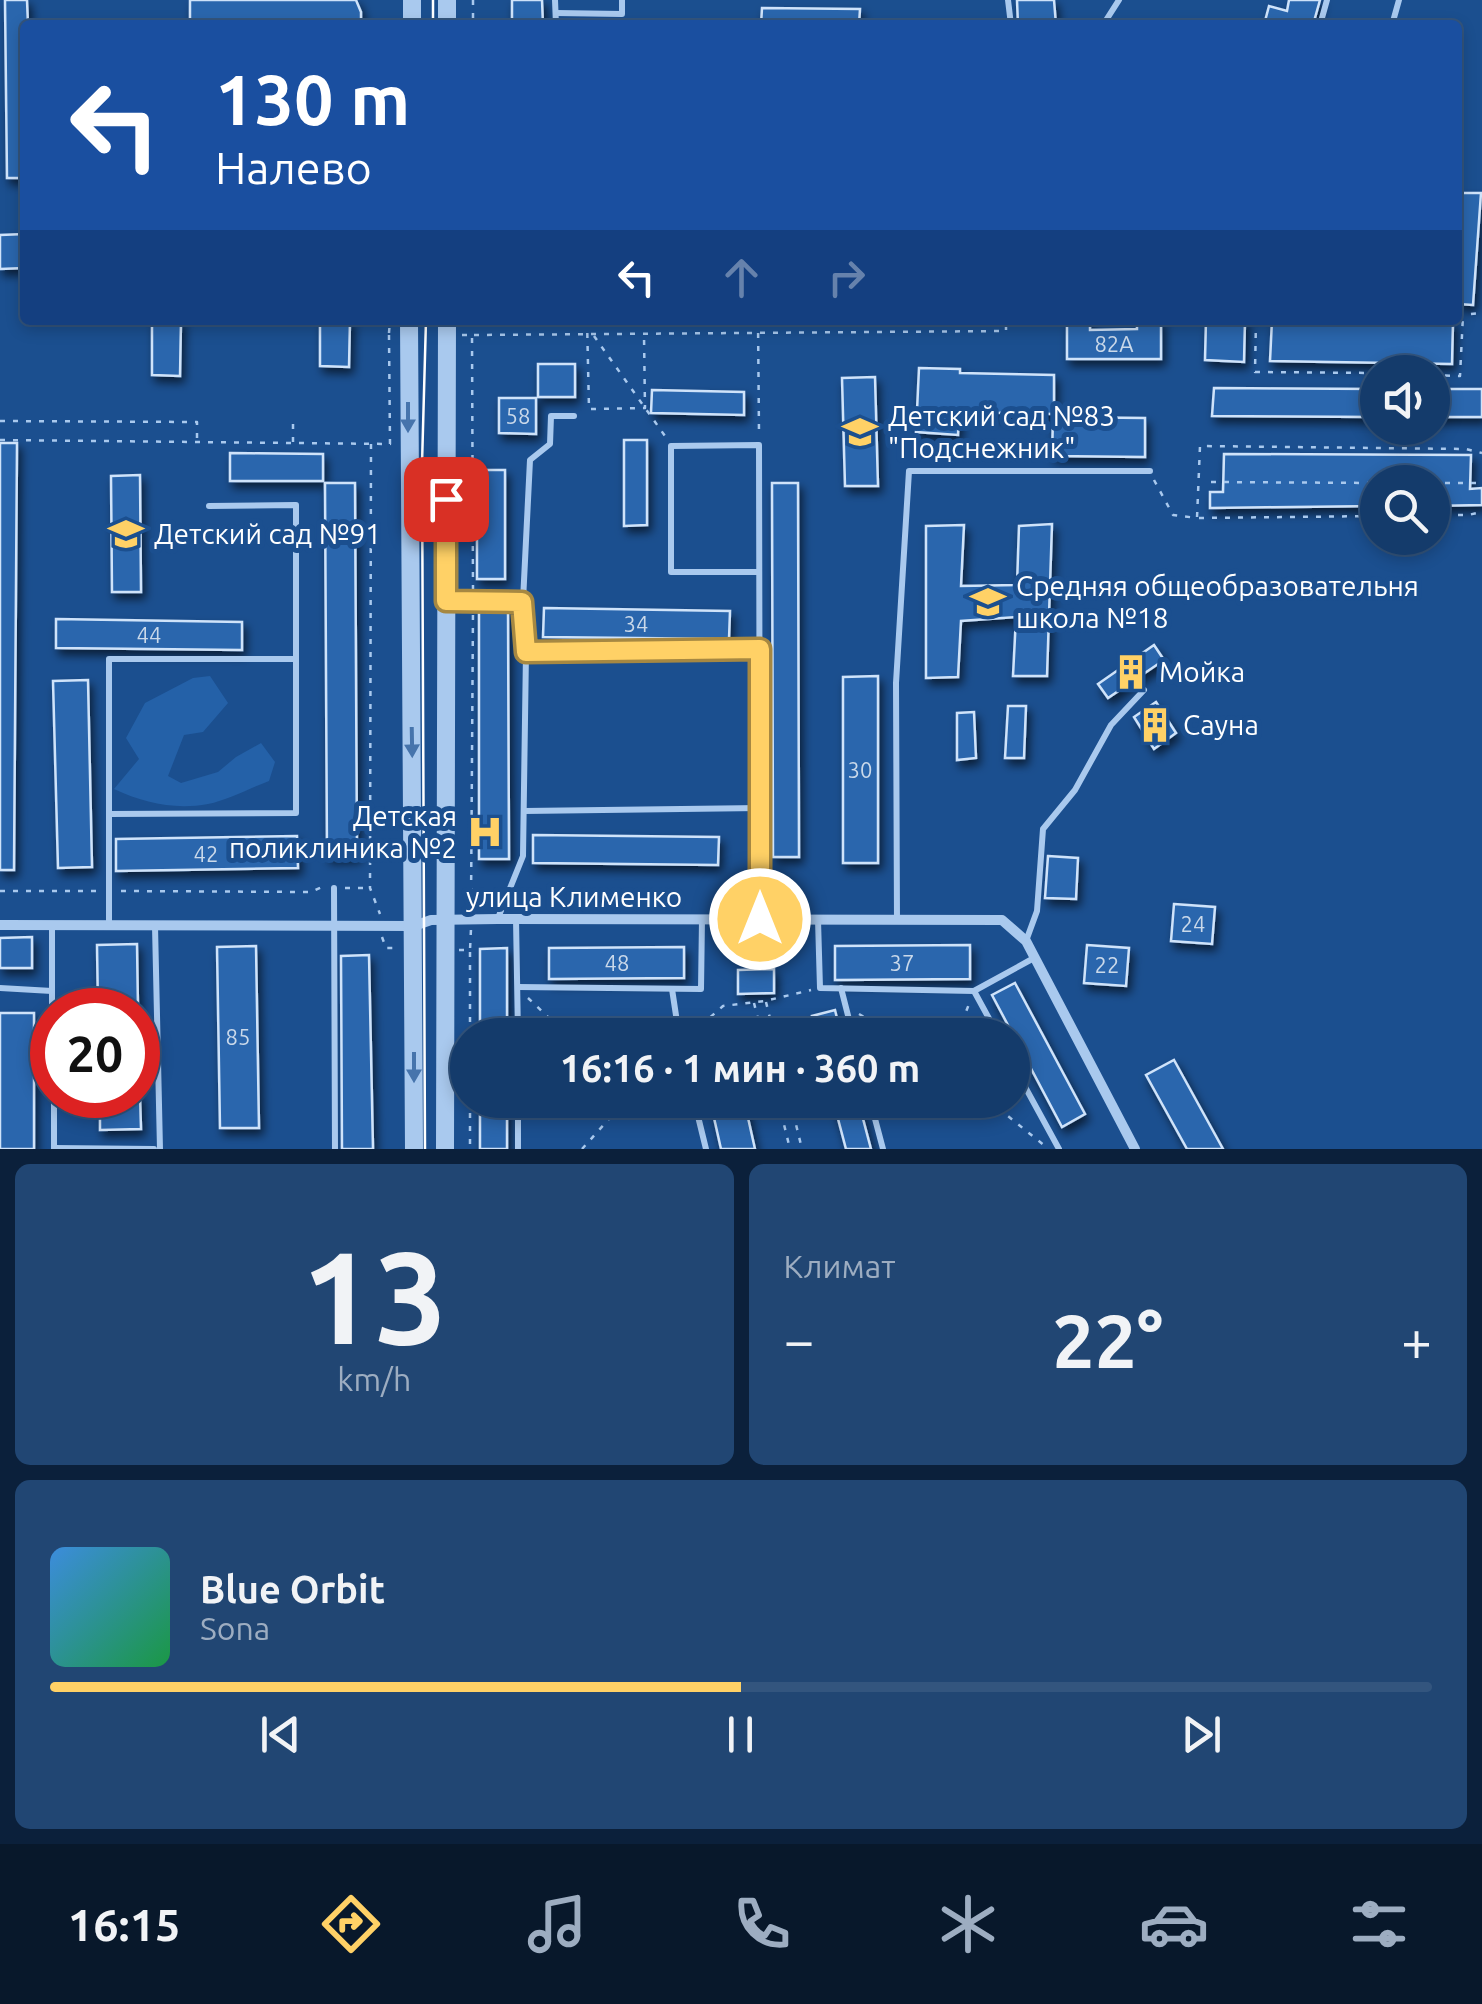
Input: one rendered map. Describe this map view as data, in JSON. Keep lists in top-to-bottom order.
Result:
{
  "streets": {
    "street": ["улица Клименко"]
  },
  "places": {
    "school or university": ["Детский сад №83 \"Подснежник\"", "Детский сад №91", "Средняя общеобразовательня школа №18"],
    "building": ["Мойка", "Сауна"],
    "hospital": ["Детская поликлиника №2"]
  },
  "house_numbers": [
    "82А",
    "58",
    "34",
    "44",
    "30",
    "42",
    "24",
    "48",
    "37",
    "22",
    "85"
  ],
  "page": {
    "turn": ["130 m", "Налево"],
    "limit": "20",
    "trip": "16:16 · 1 мин · 360 m",
    "tile": [
      ["13", "km/h"],
      "Климат"
    ],
    "heat": ["−", "22°", "+"],
    "song": ["Blue Orbit", "Sona"],
    "tabs": "16:15"
  }
}
